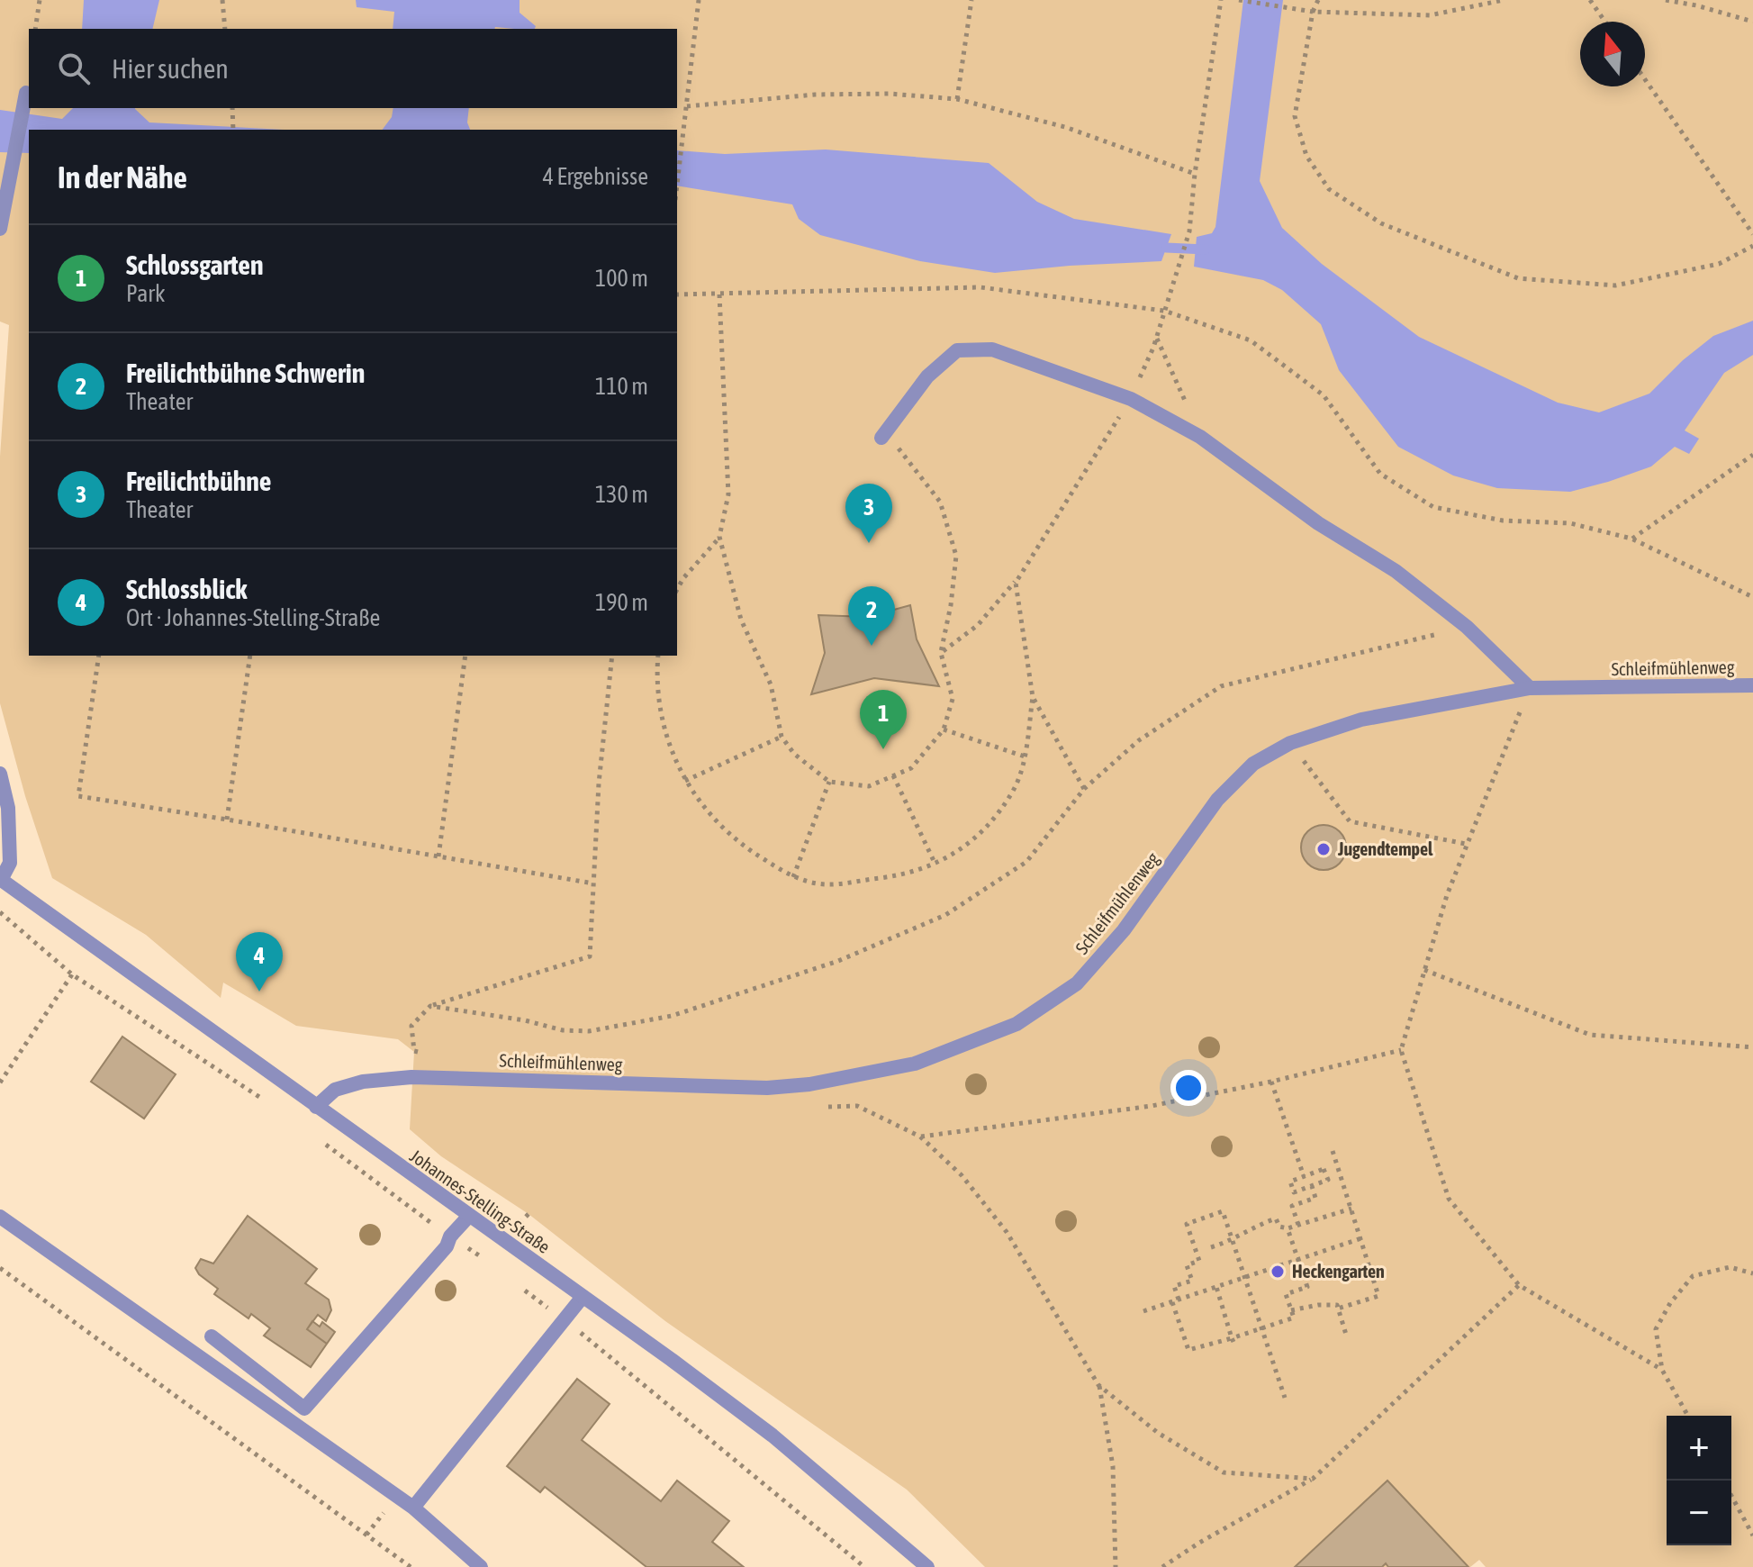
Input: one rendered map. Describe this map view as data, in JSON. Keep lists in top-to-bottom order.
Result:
{
  "streets": {
    "street": ["Schleifmühlenweg", "Johannes-Stelling-Straße"]
  },
  "crossings": [
    ["Schleifmühlenweg", "Johannes-Stelling-Straße"]
  ],
  "places": ["Jugendtempel", "Heckengarten"],
  "north": "top",
  "page": {
    "search": "Hier suchen",
    "heading": ["In der Nähe", "4 Ergebnisse"],
    "list": [
      {
        "mark": "1",
        "name": "Schlossgarten",
        "note": "Park",
        "value": "100 m"
      },
      {
        "mark": "2",
        "name": "Freilichtbühne Schwerin",
        "note": "Theater",
        "value": "110 m"
      },
      {
        "mark": "3",
        "name": "Freilichtbühne",
        "note": "Theater",
        "value": "130 m"
      },
      {
        "mark": "4",
        "name": "Schlossblick",
        "note": "Ort · Johannes-Stelling-Straße",
        "value": "190 m"
      }
    ],
    "pins": [
      "3",
      "2",
      "1",
      "4"
    ],
    "map_buttons": ["+", "−"]
  }
}
